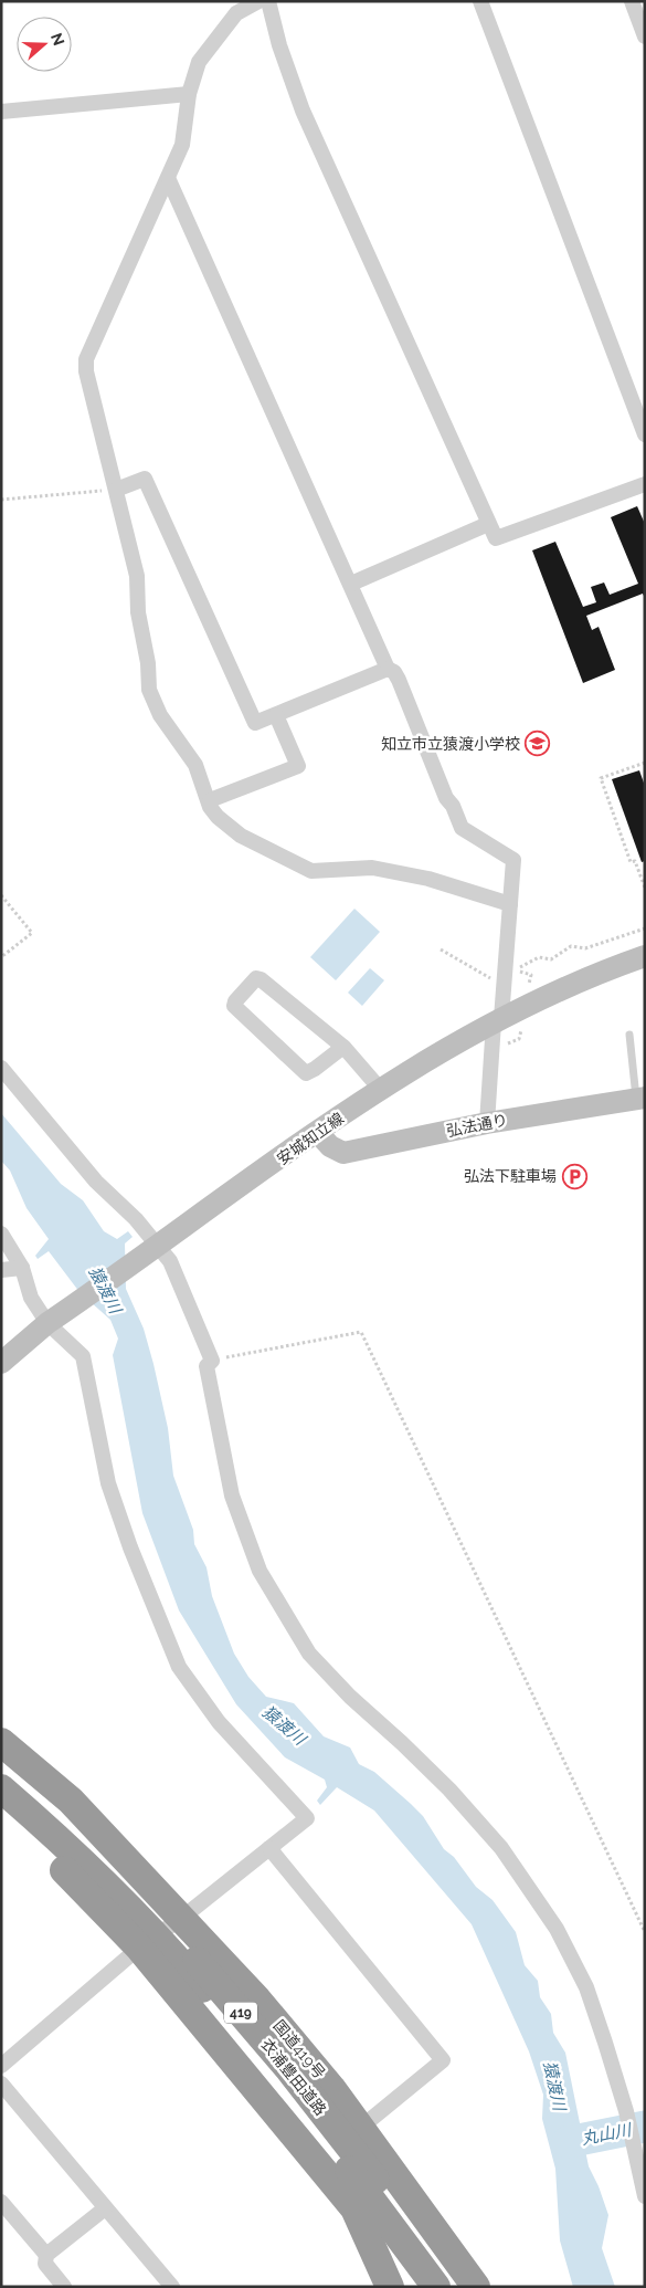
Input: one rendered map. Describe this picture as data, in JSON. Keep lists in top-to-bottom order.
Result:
{
  "streets": {
    "highway": ["419", "国道419号", "衣浦豊田道路"],
    "main road": ["弘法通り", "安城知立線"]
  },
  "crossings": [
    ["弘法通り", "安城知立線"]
  ],
  "water": ["猿渡川", "丸山川"],
  "places": {
    "school or university": ["知立市立猿渡小学校"],
    "parking": ["弘法下駐車場"]
  },
  "north": "right"
}
